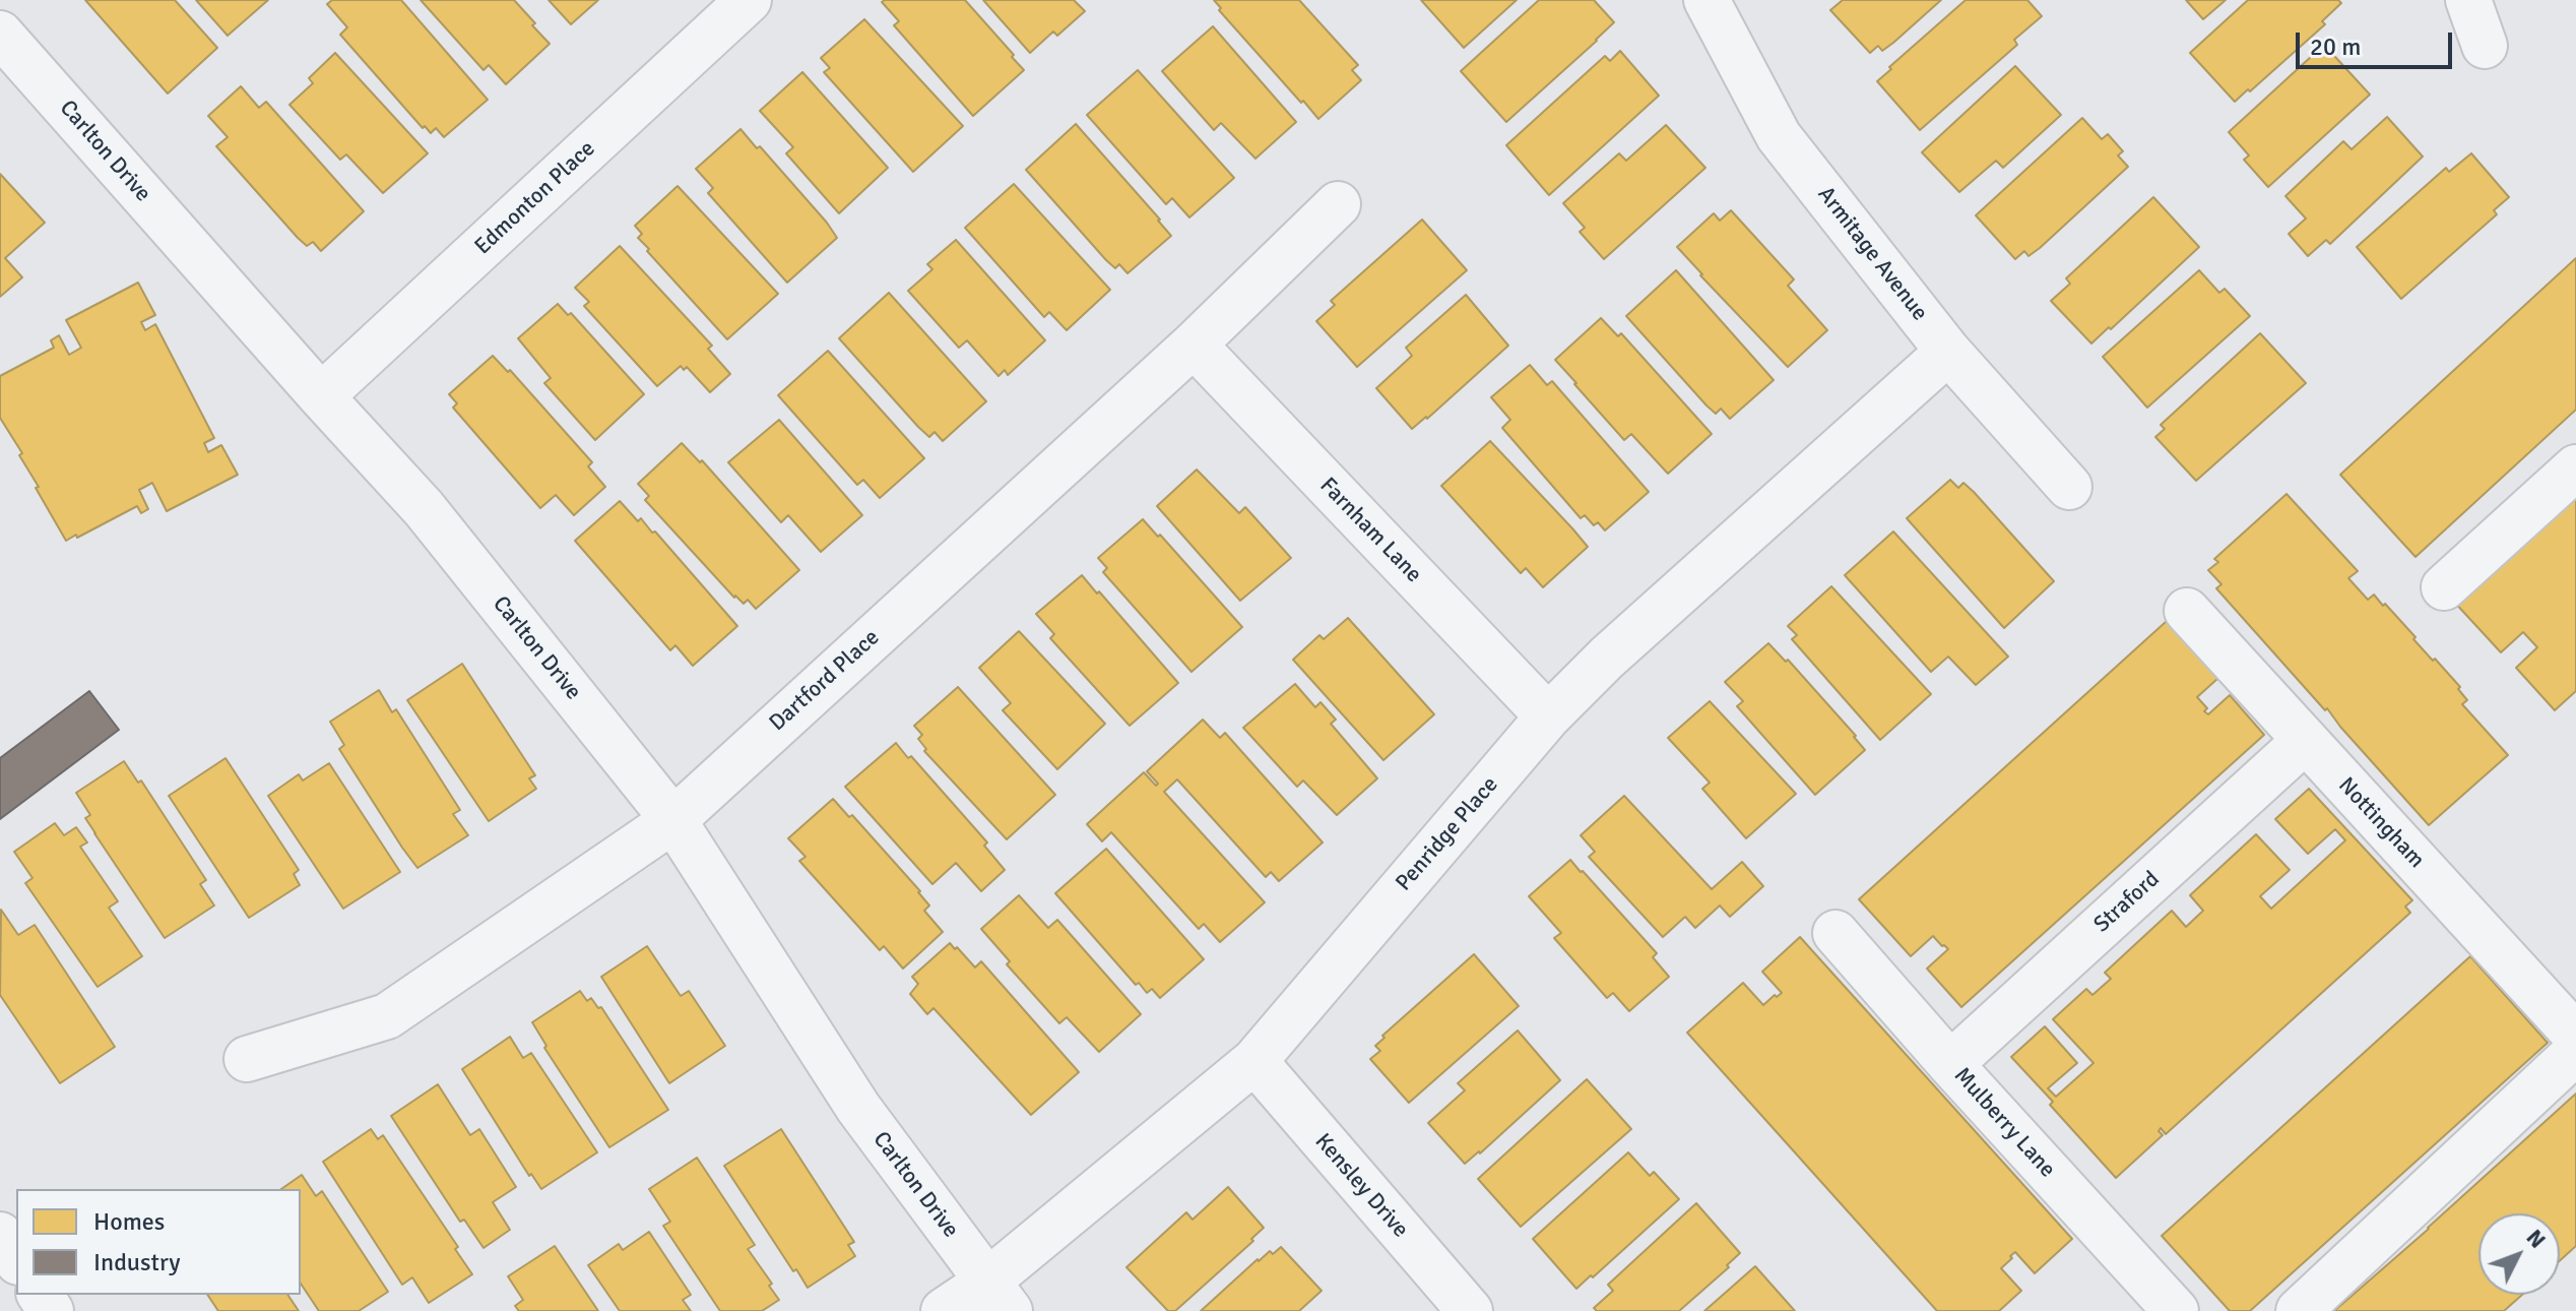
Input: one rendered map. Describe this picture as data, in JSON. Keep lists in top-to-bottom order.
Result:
{
  "streets": {
    "street": [
      "Carlton Drive",
      "Edmonton Place",
      "Armitage Avenue",
      "Farnham Lane",
      "Dartford Place",
      "Nottingham",
      "Penridge Place",
      "Straford",
      "Mulberry Lane",
      "Kensley Drive"
    ]
  },
  "crossings": [
    ["Carlton Drive", "Edmonton Place"],
    ["Carlton Drive", "Dartford Place"],
    ["Carlton Drive", "Penridge Place"],
    ["Armitage Avenue", "Penridge Place"],
    ["Farnham Lane", "Dartford Place"],
    ["Farnham Lane", "Penridge Place"],
    ["Nottingham", "Straford"],
    ["Penridge Place", "Kensley Drive"],
    ["Straford", "Mulberry Lane"]
  ],
  "legend": ["Homes", "Industry"],
  "scale_bar": "20 m",
  "north": "top right"
}
